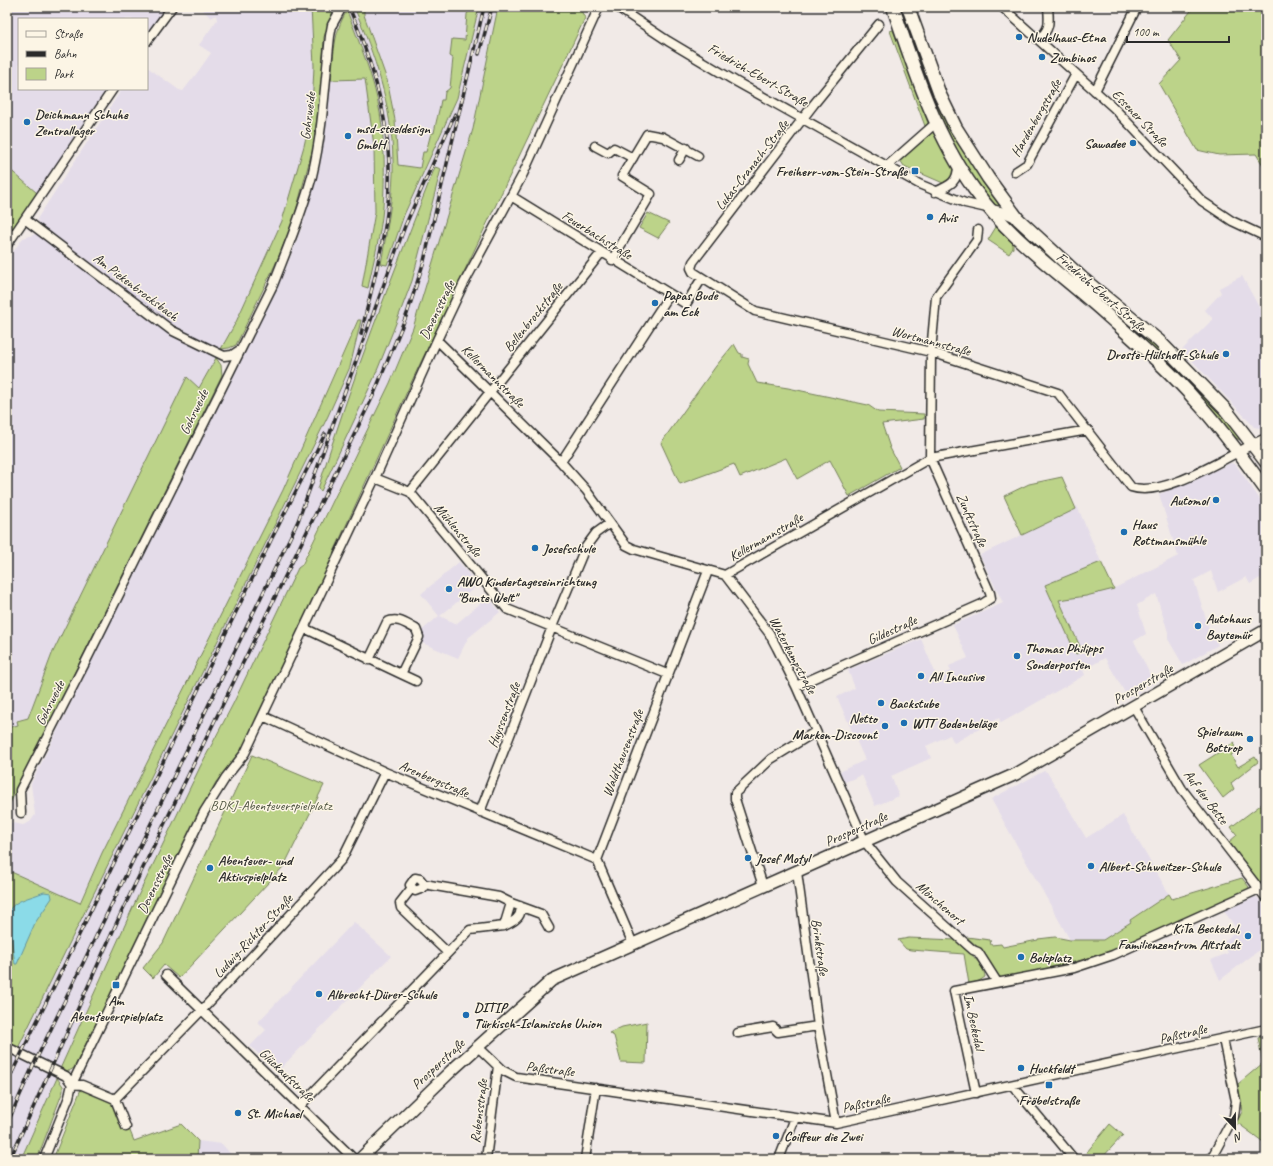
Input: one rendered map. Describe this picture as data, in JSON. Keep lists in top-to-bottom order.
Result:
{
  "streets": {
    "main road": ["Friedrich-Ebert-Straße", "Prosperstraße"],
    "street": [
      "Gohrweide",
      "Hardenbergstraße",
      "Essener Straße",
      "Lukas-Cranach-Straße",
      "Feuerbachstraße",
      "Am Piekenbrocksbach",
      "Devensstraße",
      "Bellenbrockstraße",
      "Wortmannstraße",
      "Kellermannstraße",
      "Zunftstraße",
      "Mühlenstraße",
      "Gildestraße",
      "Waterkampstraße",
      "Huyssenstraße",
      "Waldthausenstraße",
      "Arenbergstraße",
      "Auf der Bette",
      "Mönchenort",
      "Ludwig-Richter-Straße",
      "Brinkstraße",
      "Im Beckedal",
      "Paßstraße",
      "Glückaufstraße",
      "Rubensstraße"
    ]
  },
  "crossings": [
    ["Friedrich-Ebert-Straße", "Lukas-Cranach-Straße"],
    ["Friedrich-Ebert-Straße", "Wortmannstraße"],
    ["Gohrweide", "Am Piekenbrocksbach"],
    ["Hardenbergstraße", "Essener Straße"],
    ["Lukas-Cranach-Straße", "Wortmannstraße"],
    ["Feuerbachstraße", "Devensstraße"],
    ["Feuerbachstraße", "Bellenbrockstraße"],
    ["Devensstraße", "Kellermannstraße"],
    ["Devensstraße", "Mühlenstraße"],
    ["Devensstraße", "Arenbergstraße"],
    ["Bellenbrockstraße", "Kellermannstraße"],
    ["Bellenbrockstraße", "Mühlenstraße"],
    ["Wortmannstraße", "Kellermannstraße"],
    ["Kellermannstraße", "Zunftstraße"],
    ["Kellermannstraße", "Waterkampstraße"],
    ["Kellermannstraße", "Huyssenstraße"],
    ["Kellermannstraße", "Waldthausenstraße"],
    ["Zunftstraße", "Gildestraße"],
    ["Mühlenstraße", "Huyssenstraße"],
    ["Mühlenstraße", "Waldthausenstraße"],
    ["Gildestraße", "Waterkampstraße"],
    ["Waterkampstraße", "Prosperstraße"],
    ["Waterkampstraße", "Mönchenort"],
    ["Prosperstraße", "Auf der Bette"],
    ["Prosperstraße", "Mönchenort"],
    ["Prosperstraße", "Brinkstraße"],
    ["Prosperstraße", "Paßstraße"],
    ["Huyssenstraße", "Arenbergstraße"],
    ["Waldthausenstraße", "Arenbergstraße"],
    ["Arenbergstraße", "Ludwig-Richter-Straße"],
    ["Auf der Bette", "Im Beckedal"],
    ["Mönchenort", "Im Beckedal"],
    ["Ludwig-Richter-Straße", "Glückaufstraße"],
    ["Brinkstraße", "Paßstraße"],
    ["Im Beckedal", "Paßstraße"],
    ["Paßstraße", "Rubensstraße"]
  ],
  "parks": ["BDKJ-Abenteuerspielplatz"],
  "places": {
    "other": [
      "Nudelhaus-Etna",
      "Zumbinos",
      "Deichmann Schuhe Zentrallager",
      "msd-steeldesign GmbH",
      "Sawadee",
      "Avis",
      "Papas Bude am Eck",
      "Droste-Hülshoff-Schule",
      "Automol",
      "Haus Rottmansmühle",
      "Josefschule",
      "AWO Kindertageseinrichtung \"Bunte Welt\"",
      "Autohaus Baytemür",
      "Thomas Philipps Sonderposten",
      "All Incusive",
      "Backstube",
      "WTT Bodenbeläge",
      "Netto Marken-Discount",
      "Spielraum Bottrop",
      "Josef Motyl",
      "Albert-Schweitzer-Schule",
      "Abenteuer- und Aktivspielplatz",
      "KiTa Beckedal, Familienzentrum Altstadt",
      "Bolzplatz",
      "Albrecht-Dürer-Schule",
      "DITIP Türkisch-Islamische Union",
      "Huckfeldt",
      "St. Michael",
      "Coiffeur die Zwei"
    ],
    "transit": ["Freiherr-vom-Stein-Straße", "Am Abenteuerspielplatz", "Fröbelstraße"]
  },
  "legend": ["Straße", "Bahn", "Park"],
  "scale_bar": "100 m",
  "north": "bottom"
}
